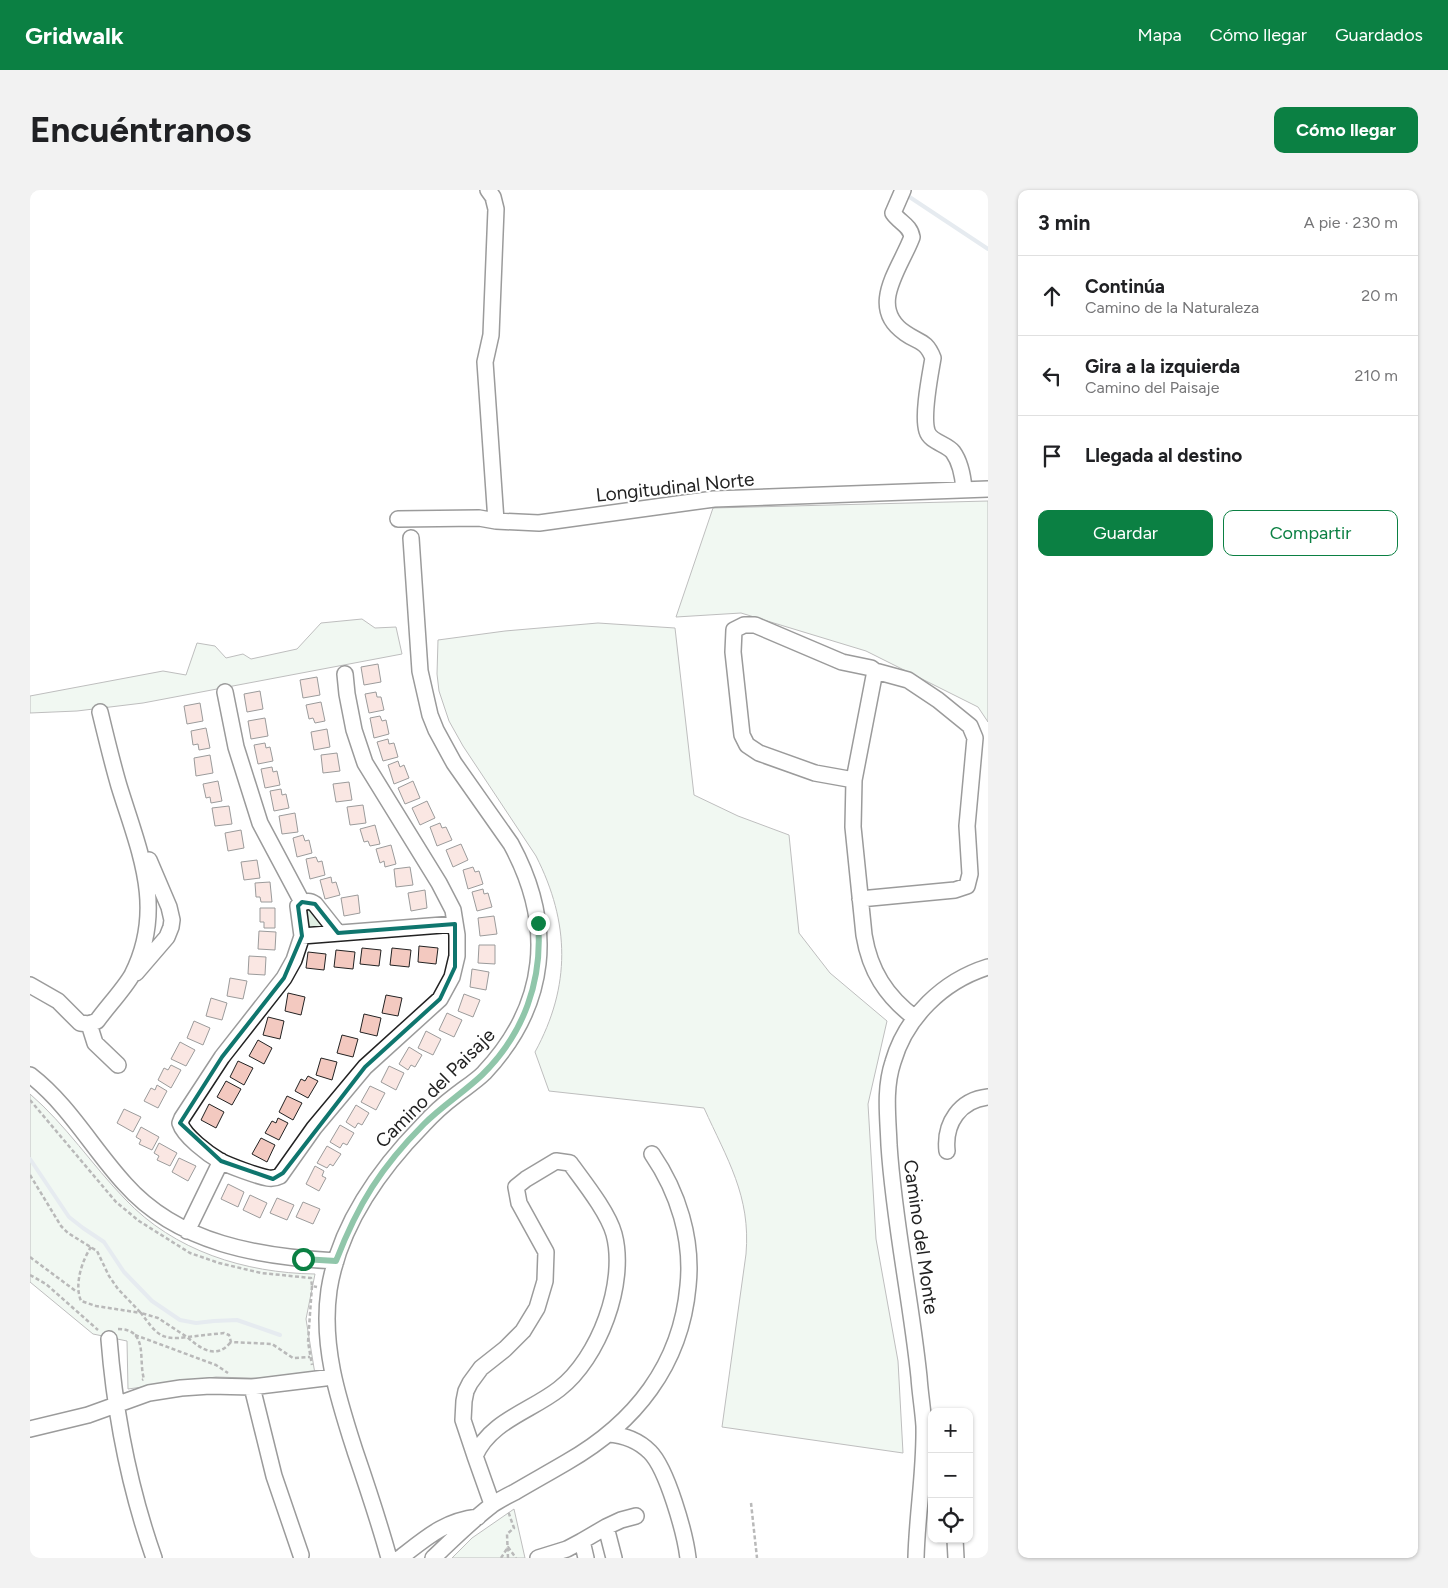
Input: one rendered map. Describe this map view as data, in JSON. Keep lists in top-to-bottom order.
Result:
{
  "streets": {
    "street": ["Longitudinal Norte", "Camino del Paisaje", "Camino del Monte"]
  },
  "page": {
    "header": "Gridwalk",
    "nav": ["Mapa", "Cómo llegar", "Guardados"],
    "buttons": [
      "Cómo llegar",
      ["Guardar", "Compartir"]
    ],
    "title": "Encuéntranos",
    "heading": ["3 min", "A pie · 230 m"],
    "list": [
      ["Continúa", "Camino de la Naturaleza", "20 m"],
      ["Gira a la izquierda", "Camino del Paisaje", "210 m"],
      "Llegada al destino"
    ],
    "map_buttons": ["+", "−"]
  }
}
